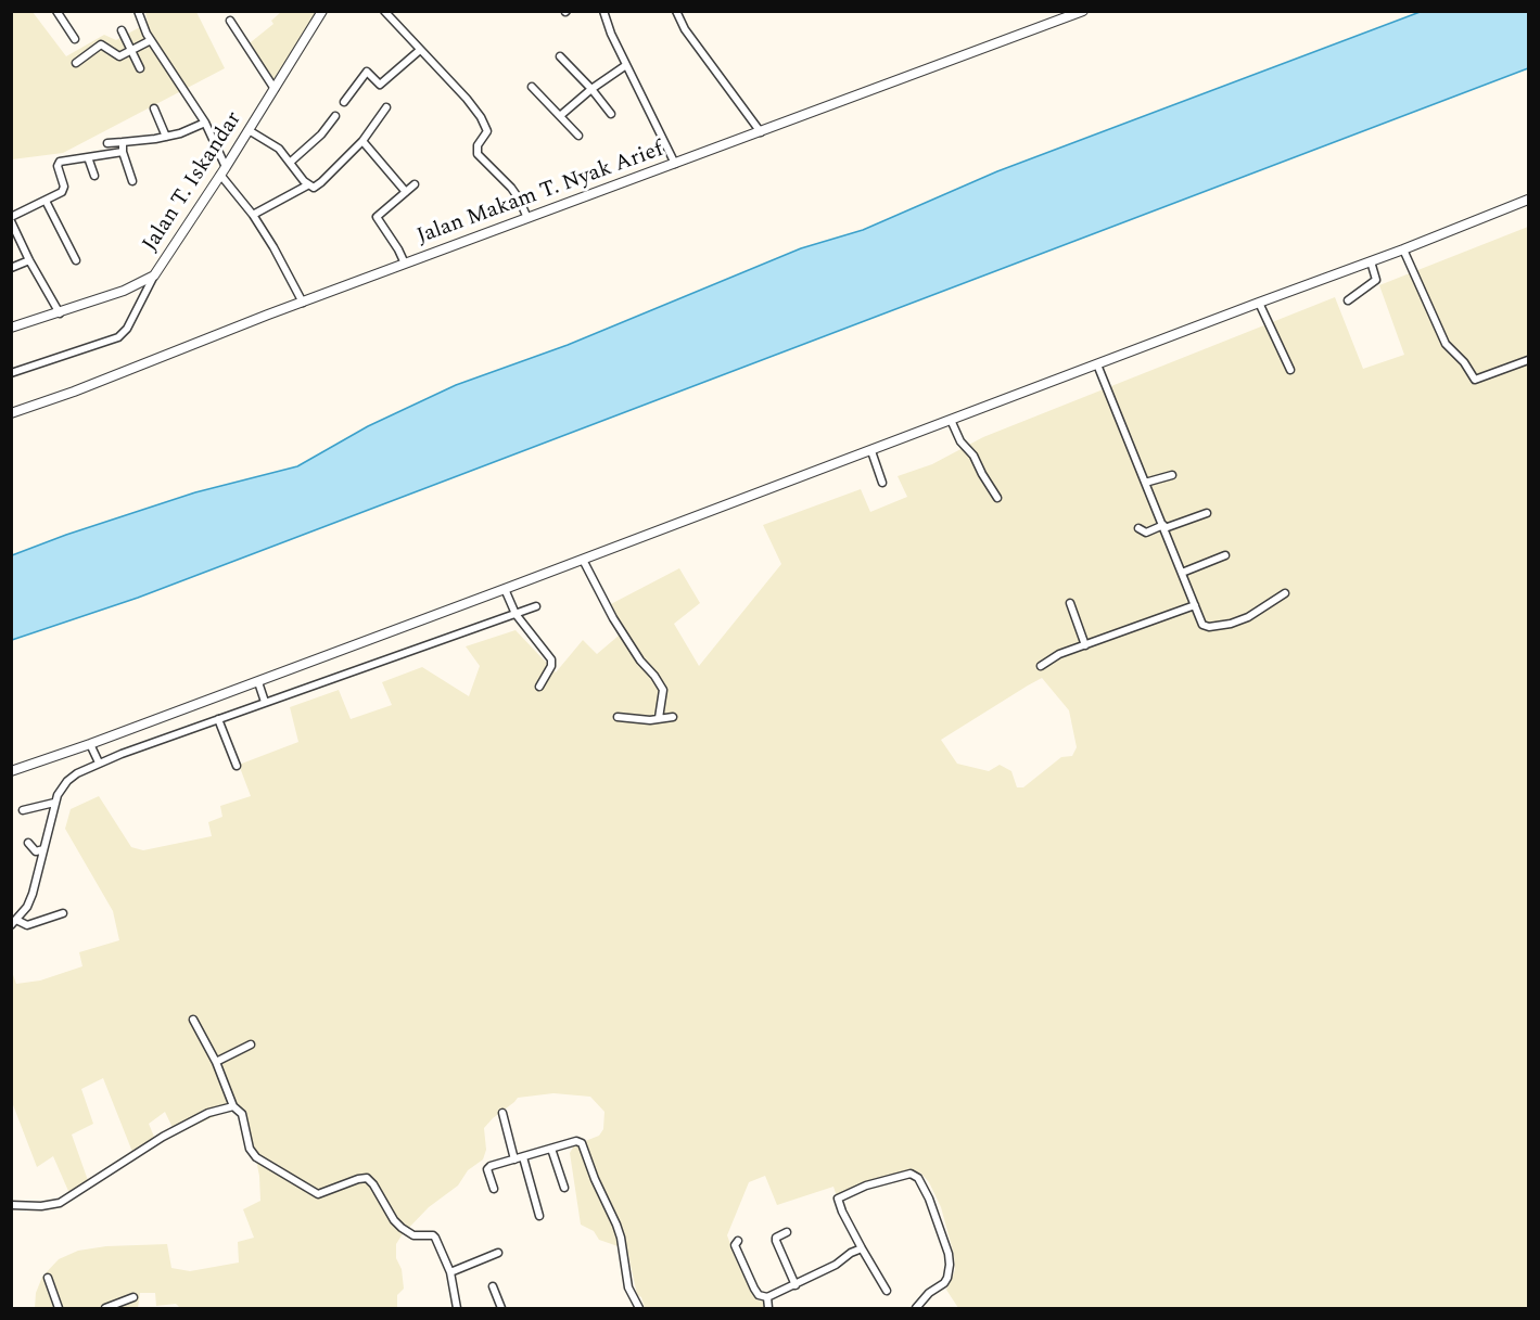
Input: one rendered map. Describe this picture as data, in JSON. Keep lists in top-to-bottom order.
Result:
{
  "streets": {
    "street": ["Jalan T. Iskandar", "Jalan Makam T. Nyak Arief"]
  }
}
